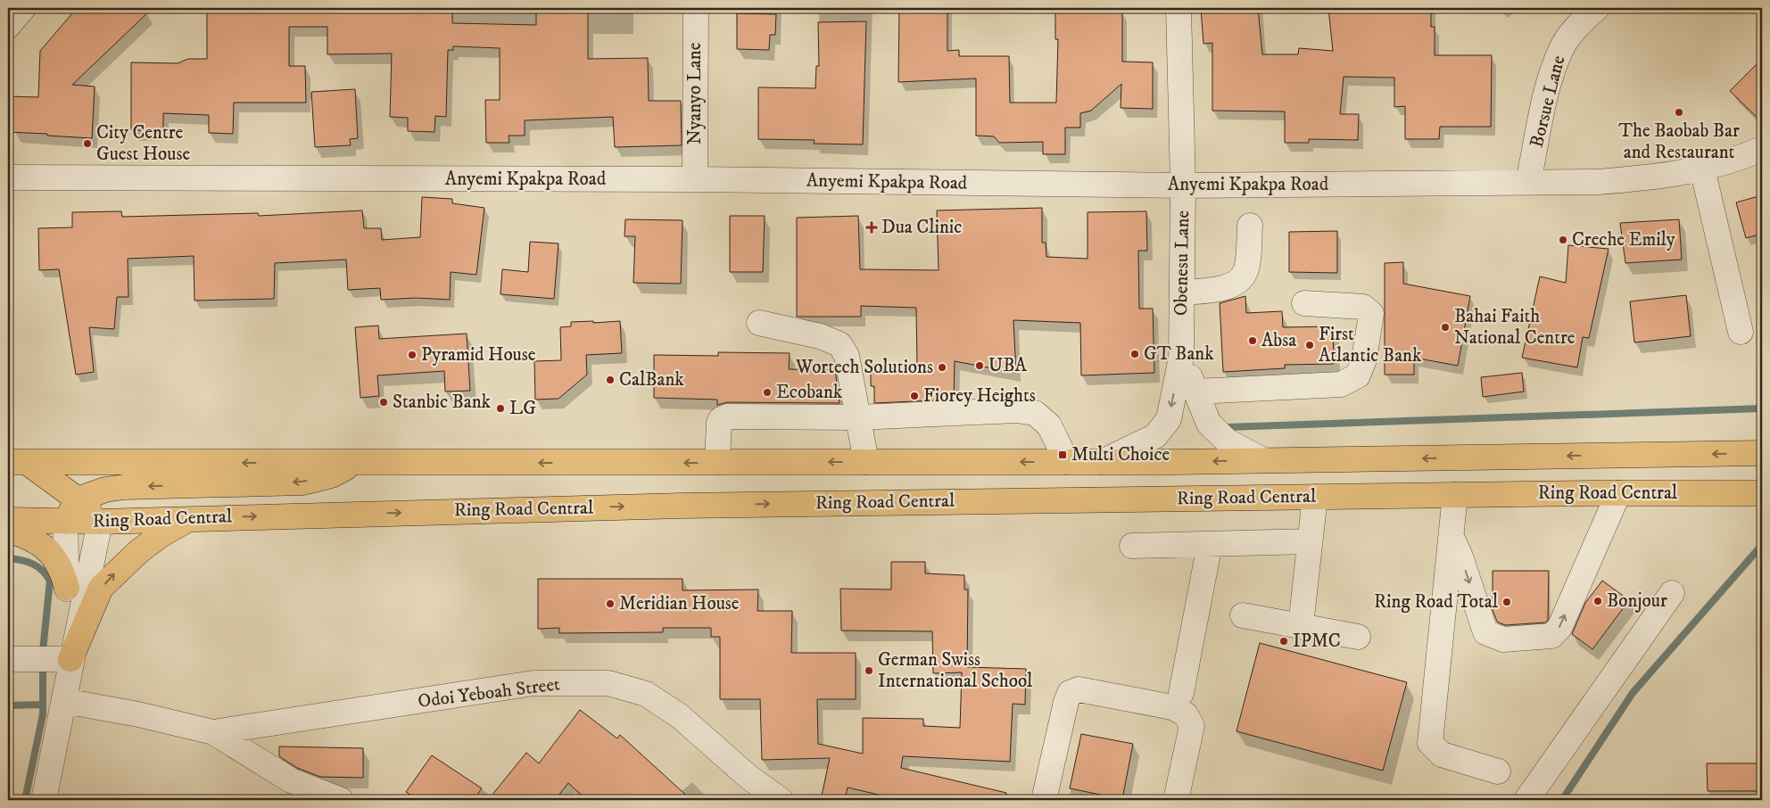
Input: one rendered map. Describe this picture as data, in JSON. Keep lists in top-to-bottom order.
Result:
{
  "streets": {
    "main road": ["Ring Road Central"],
    "street": [
      "Nyanyo Lane",
      "Borsue Lane",
      "Anyemi Kpakpa Road",
      "Obenesu Lane",
      "Odoi Yeboah Street"
    ]
  },
  "crossings": [
    ["Nyanyo Lane", "Anyemi Kpakpa Road"],
    ["Borsue Lane", "Anyemi Kpakpa Road"],
    ["Anyemi Kpakpa Road", "Obenesu Lane"],
    ["Obenesu Lane", "Ring Road Central"]
  ],
  "places": {
    "other": [
      "The Baobab Bar and Restaurant",
      "City Centre Guest House",
      "Creche Emily",
      "Bahai Faith National Centre",
      "Absa",
      "First Atlantic Bank",
      "GT Bank",
      "Pyramid House",
      "UBA",
      "Wortech Solutions",
      "CalBank",
      "Ecobank",
      "Fiorey Heights",
      "Stanbic Bank",
      "LG",
      "Bonjour",
      "Ring Road Total",
      "Meridian House",
      "IPMC",
      "German Swiss International School"
    ],
    "health": ["Dua Clinic"],
    "transit": ["Multi Choice"]
  }
}
